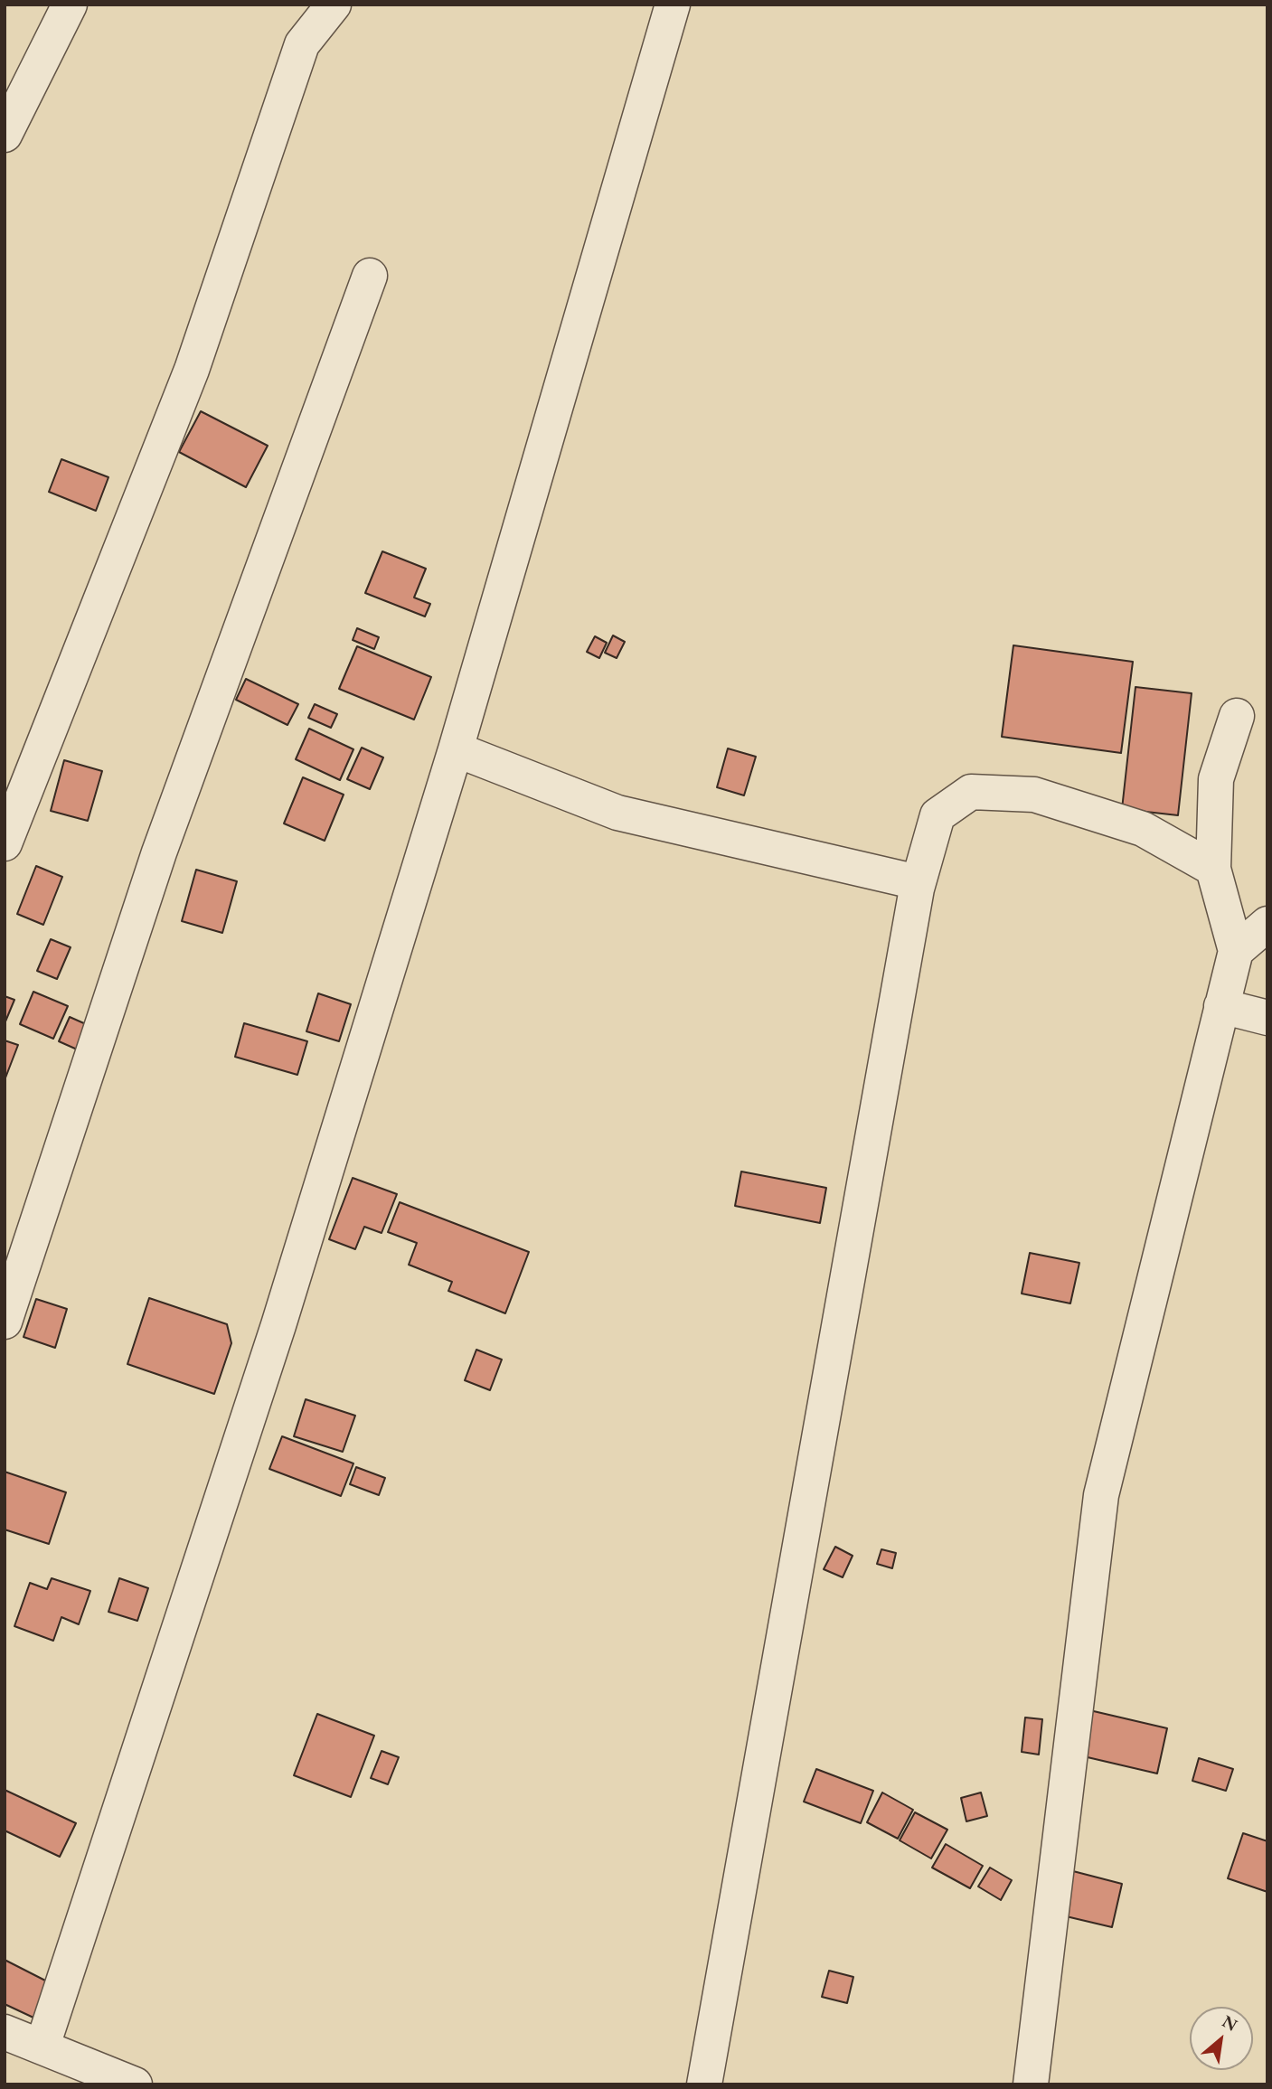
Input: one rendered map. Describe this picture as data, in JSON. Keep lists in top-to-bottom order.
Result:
{
  "north": "top right"
}
